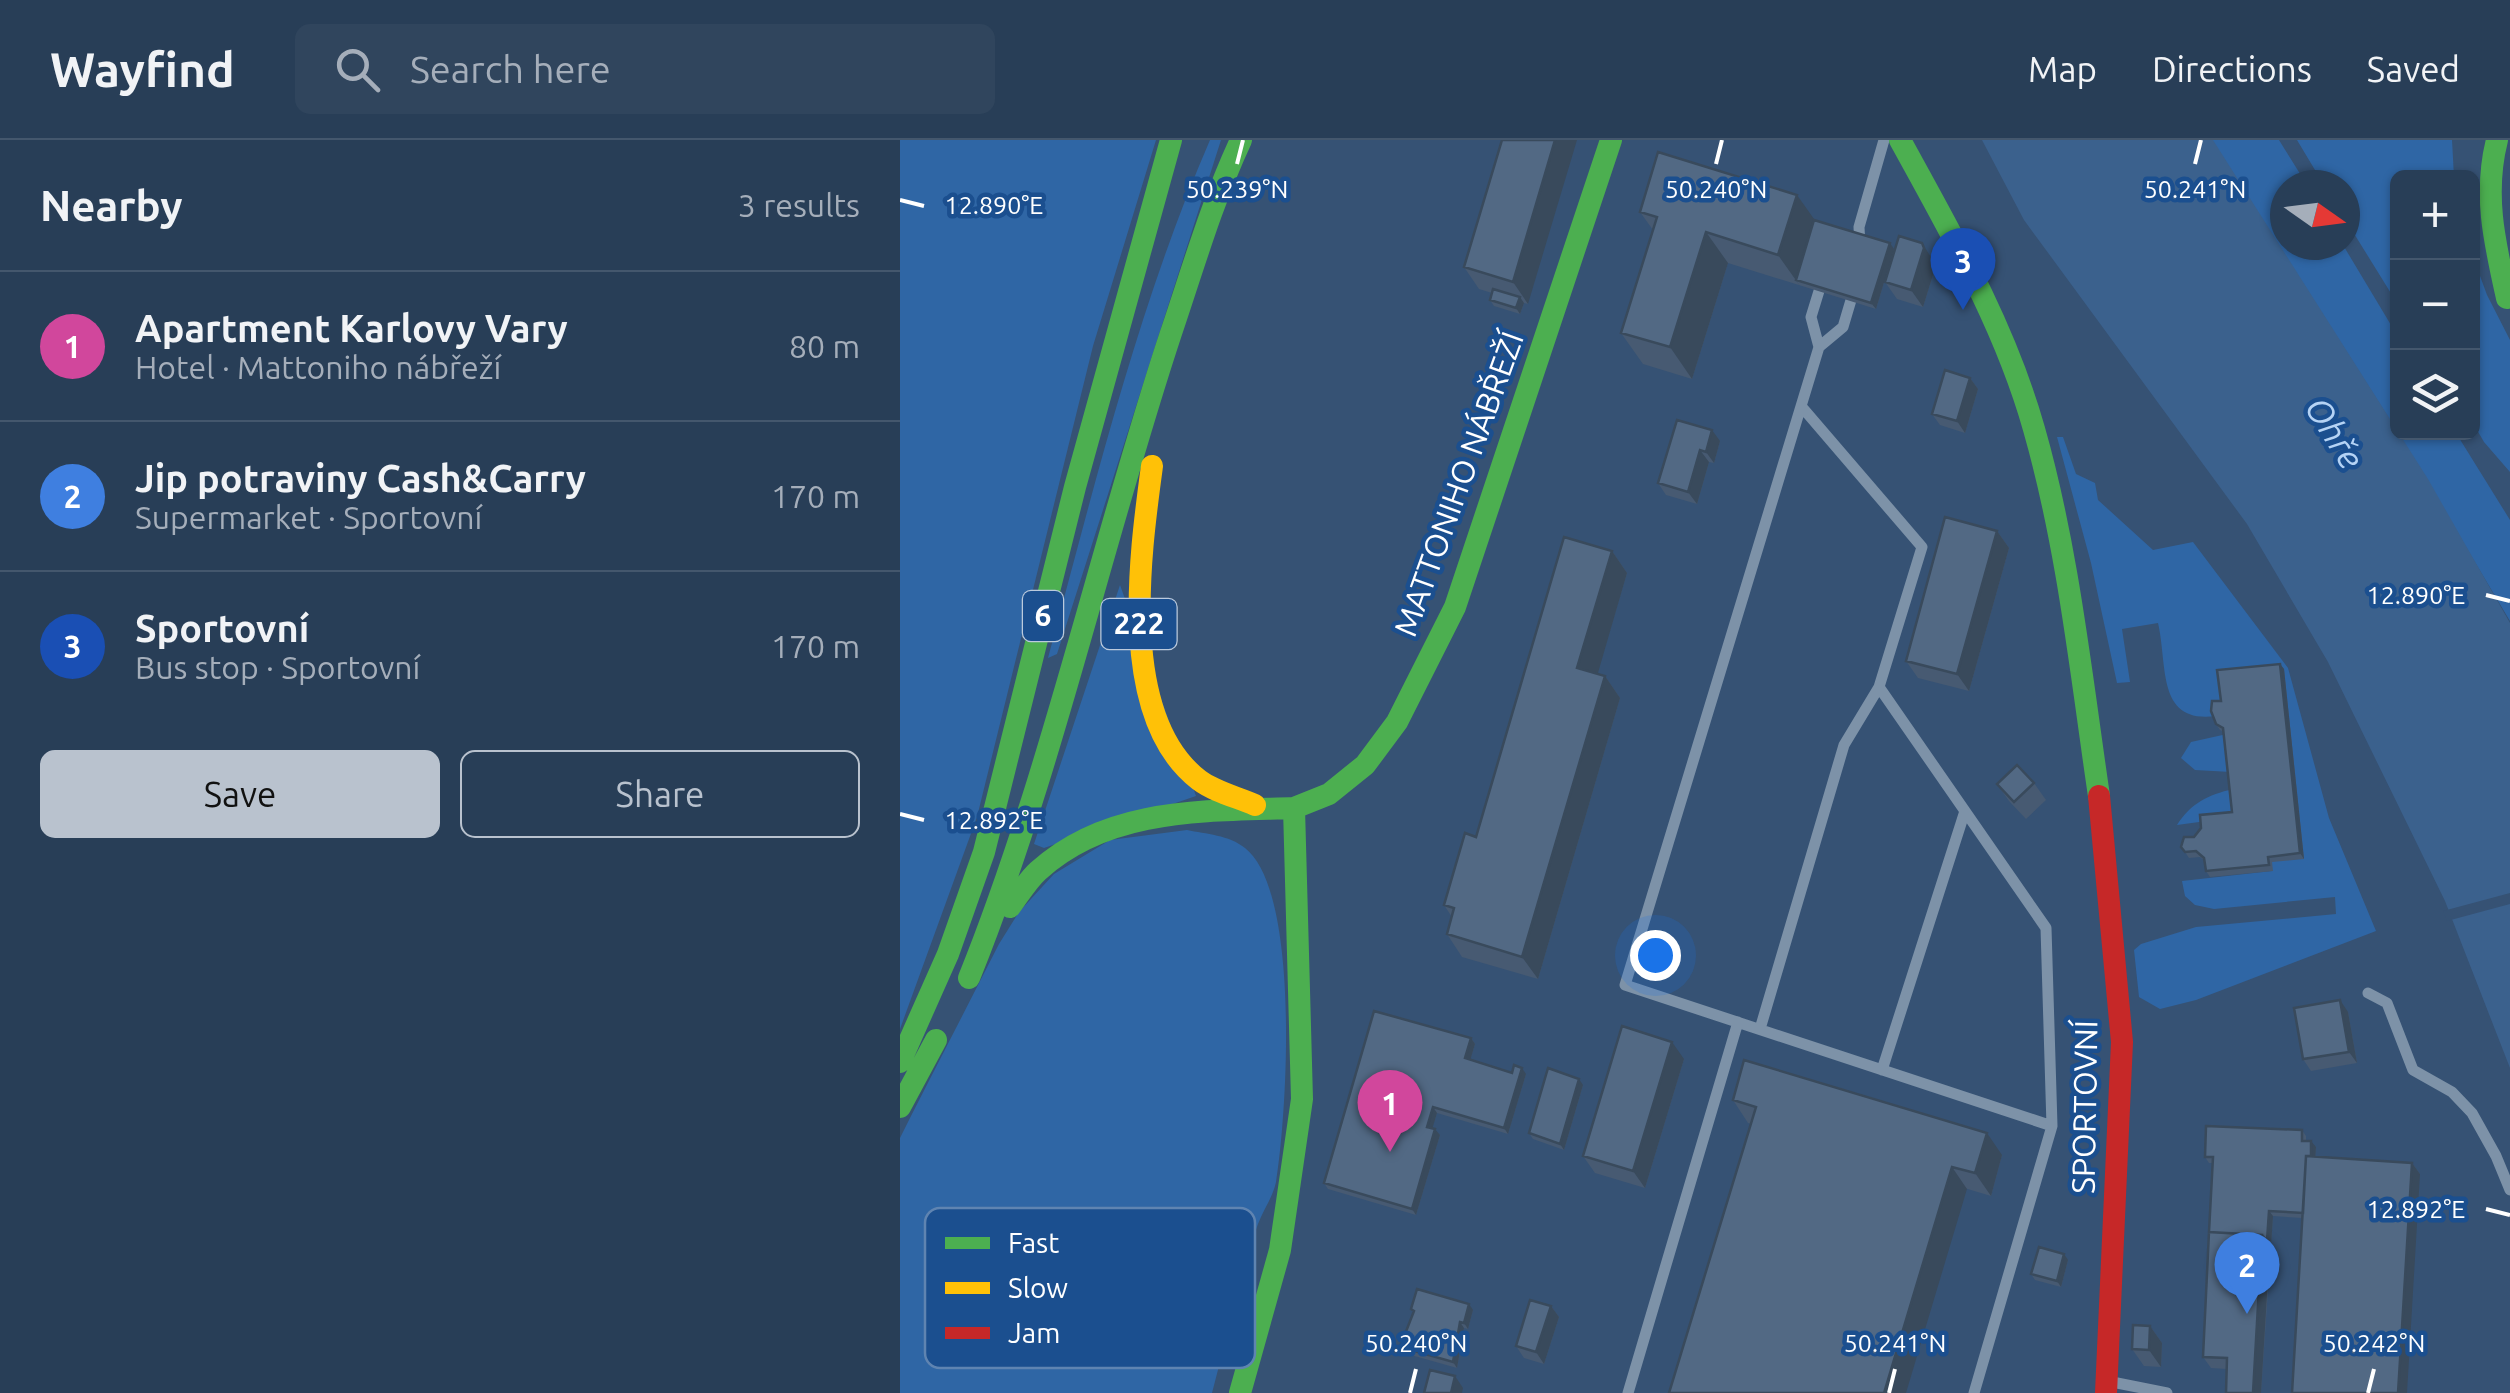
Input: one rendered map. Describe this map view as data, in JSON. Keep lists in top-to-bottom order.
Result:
{
  "streets": {
    "main road": [
      "MATTONIHO NÁBŘEŽÍ",
      "6",
      "222",
      "SPORTOVNÍ"
    ]
  },
  "crossings": [
    ["MATTONIHO NÁBŘEŽÍ", "222"],
    ["6", "222"]
  ],
  "water": ["Ohře"],
  "legend": ["Fast", "Slow", "Jam"],
  "north": "right",
  "page": {
    "header": "Wayfind",
    "search": "Search here",
    "nav": ["Map", "Directions", "Saved"],
    "heading": ["Nearby", "3 results"],
    "map_buttons": ["+", "−"],
    "pins": ["3", "1", "2"],
    "list": [
      {
        "mark": "1",
        "name": "Apartment Karlovy Vary",
        "note": "Hotel · Mattoniho nábřeží",
        "value": "80 m"
      },
      {
        "mark": "2",
        "name": "Jip potraviny Cash&Carry",
        "note": "Supermarket · Sportovní",
        "value": "170 m"
      },
      {
        "mark": "3",
        "name": "Sportovní",
        "note": "Bus stop · Sportovní",
        "value": "170 m"
      }
    ],
    "buttons": ["Save", "Share"]
  },
  "coordinates": [
    "50.239°N",
    "50.240°N",
    "50.241°N",
    "12.890°E",
    "12.892°E",
    "50.242°N"
  ]
}
